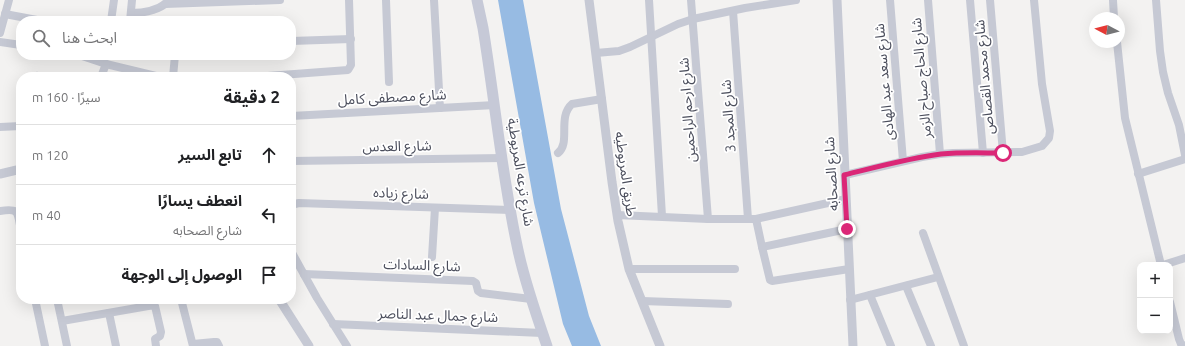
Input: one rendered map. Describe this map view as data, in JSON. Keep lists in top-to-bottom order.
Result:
{
  "streets": {
    "main road": ["شارع ترعه المريوطية"],
    "street": [
      "شارع محمد القصاص",
      "شارع الحاج صباح الزمر",
      "شارع سعد عبد الهادى",
      "شارع مصطفى كامل",
      "شارع ارحم الراحمين",
      "شارع المجد 3",
      "شارع العدس",
      "طريق المريوطيه",
      "شارع الصحابه",
      "شارع زياده",
      "شارع السادات",
      "شارع جمال عبد الناصر"
    ]
  },
  "crossings": [
    ["شارع مصطفى كامل", "شارع ترعه المريوطية"],
    ["شارع المجد 3", "شارع الصحابه"],
    ["شارع العدس", "شارع ترعه المريوطية"],
    ["شارع ترعه المريوطية", "شارع زياده"],
    ["شارع ترعه المريوطية", "شارع السادات"],
    ["شارع ترعه المريوطية", "شارع جمال عبد الناصر"]
  ],
  "north": "left",
  "page": {
    "search": "ابحث هنا",
    "heading": ["2 دقيقة", "سيرًا · 160 m"],
    "list": [
      ["تابع السير", "120 m"],
      ["انعطف يسارًا", "شارع الصحابه", "40 m"],
      "الوصول إلى الوجهة"
    ],
    "map_buttons": ["+", "−"]
  }
}
